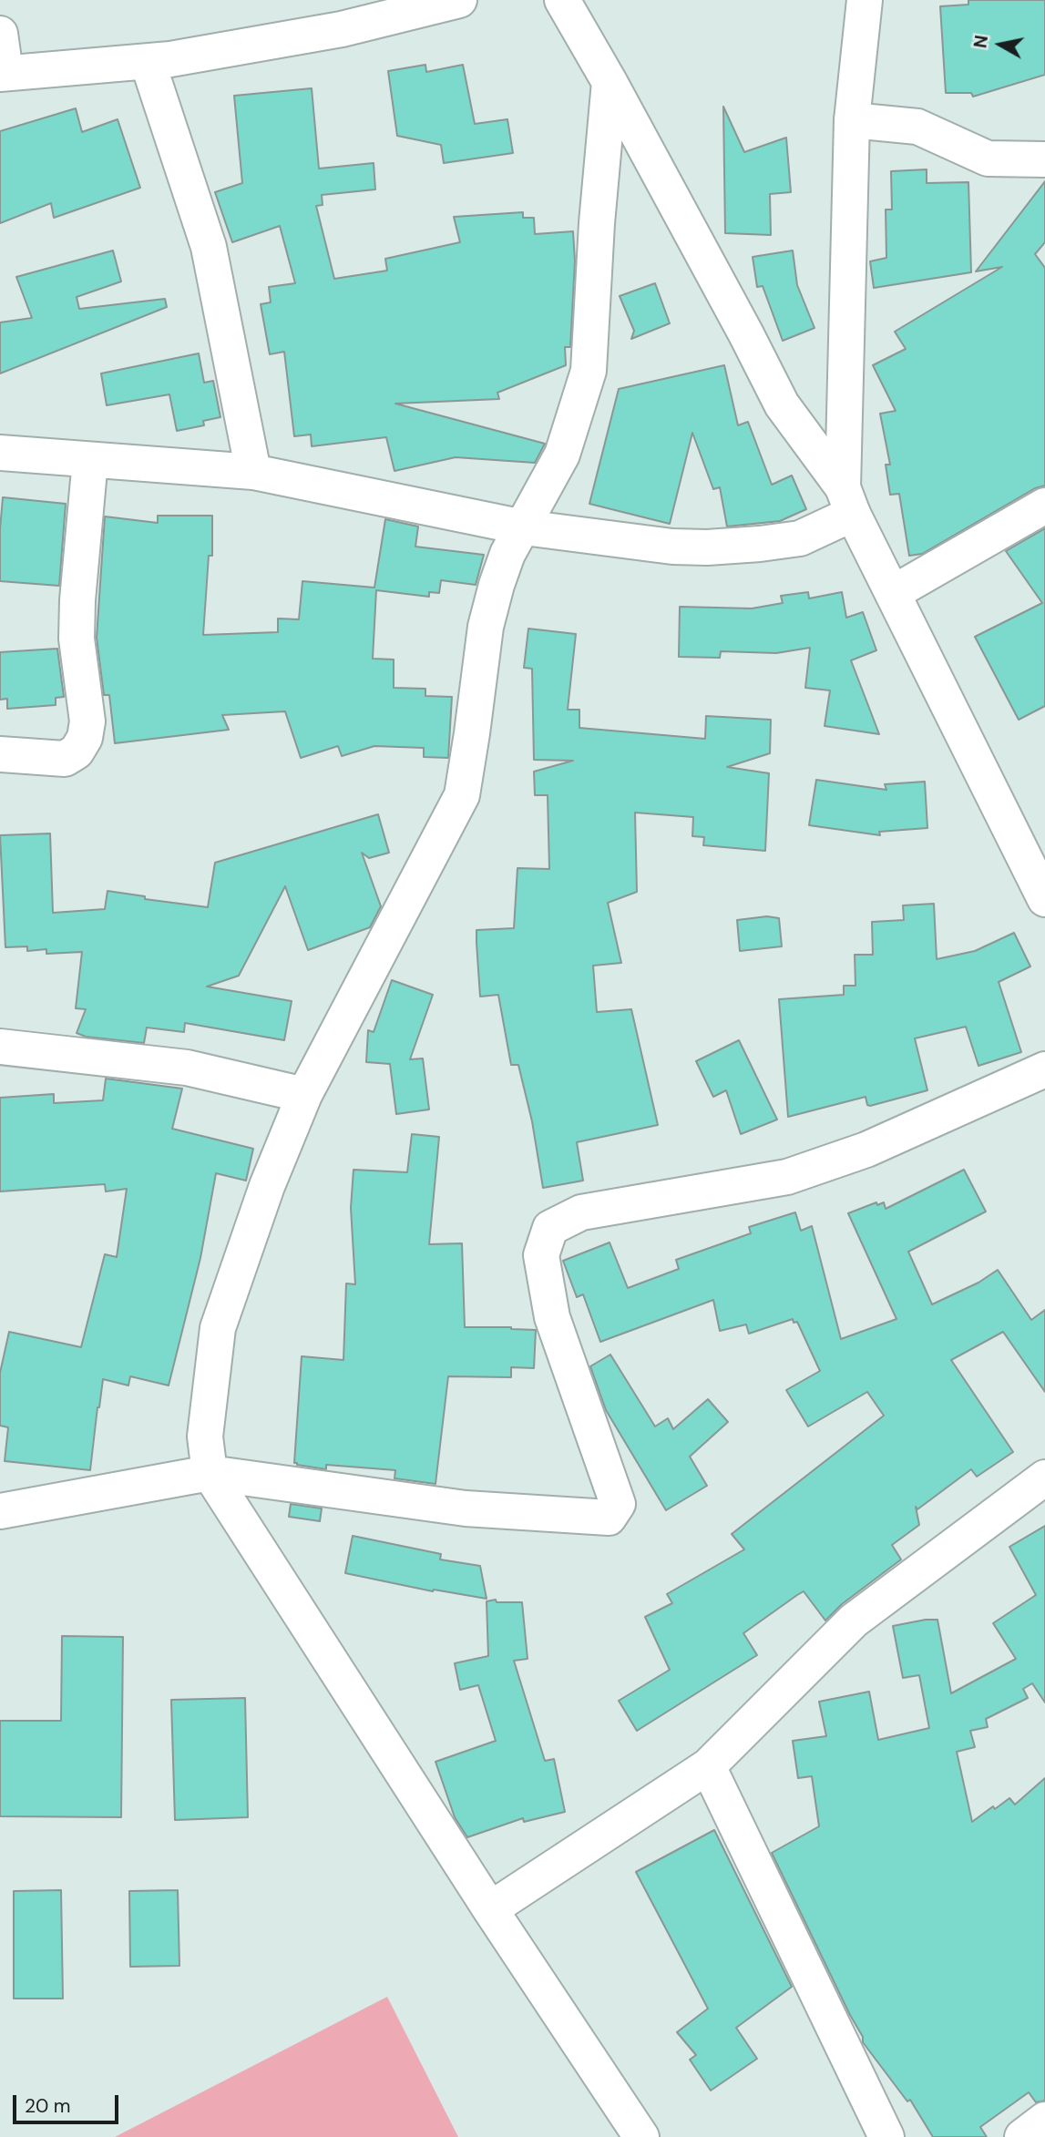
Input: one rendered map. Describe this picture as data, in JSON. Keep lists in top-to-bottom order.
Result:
{
  "scale_bar": "20 m",
  "north": "left"
}
